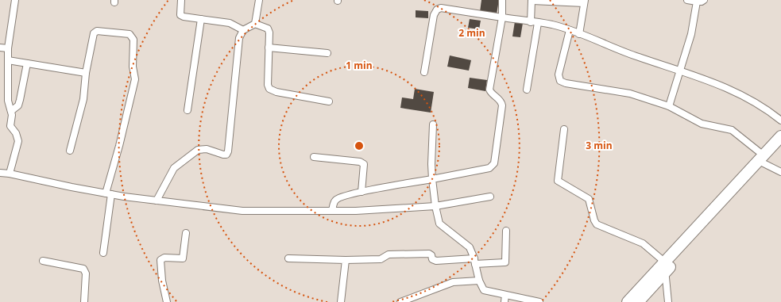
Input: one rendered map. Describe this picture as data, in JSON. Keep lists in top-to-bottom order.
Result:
{
  "rings": ["2 min", "1 min", "3 min"]
}
